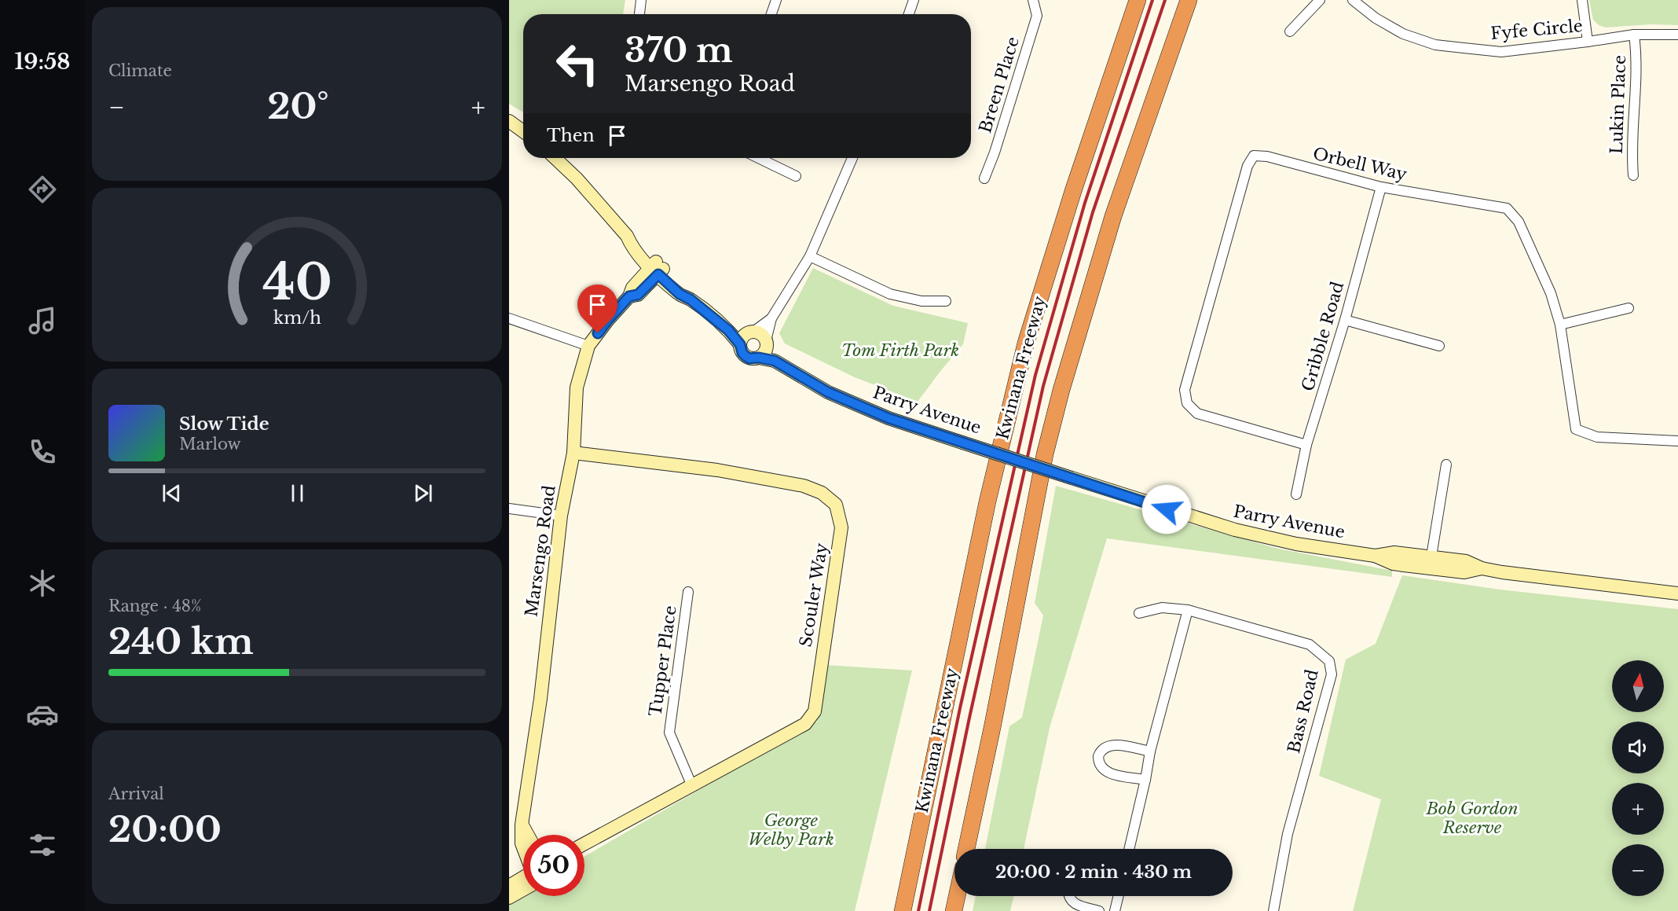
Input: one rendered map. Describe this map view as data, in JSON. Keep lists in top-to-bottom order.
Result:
{
  "streets": {
    "highway": ["Kwinana Freeway"],
    "street": [
      "Fyfe Circle",
      "Breen Place",
      "Lukin Place",
      "Orbell Way",
      "Gribble Road",
      "Parry Avenue",
      "Marsengo Road",
      "Scouler Way",
      "Tupper Place",
      "Bass Road"
    ]
  },
  "crossings": [
    ["Fyfe Circle", "Lukin Place"],
    ["Orbell Way", "Gribble Road"],
    ["Marsengo Road", "Scouler Way"],
    ["Scouler Way", "Tupper Place"]
  ],
  "parks": ["Tom Firth Park", "Bob Gordon Reserve", "George Welby Park"],
  "north": "top",
  "page": {
    "tabs": "19:58",
    "tile": [
      "Climate",
      ["Range · 48%", "240 km"],
      ["Arrival", "20:00"]
    ],
    "turn": ["370 m", "Marsengo Road"],
    "heat": ["−", "20°", "+"],
    "then": "Then",
    "song": ["Slow Tide", "Marlow"],
    "map_buttons": ["+", "−"],
    "limit": "50",
    "trip": "20:00 · 2 min · 430 m",
    "gauge": ["40", "km/h"]
  }
}
